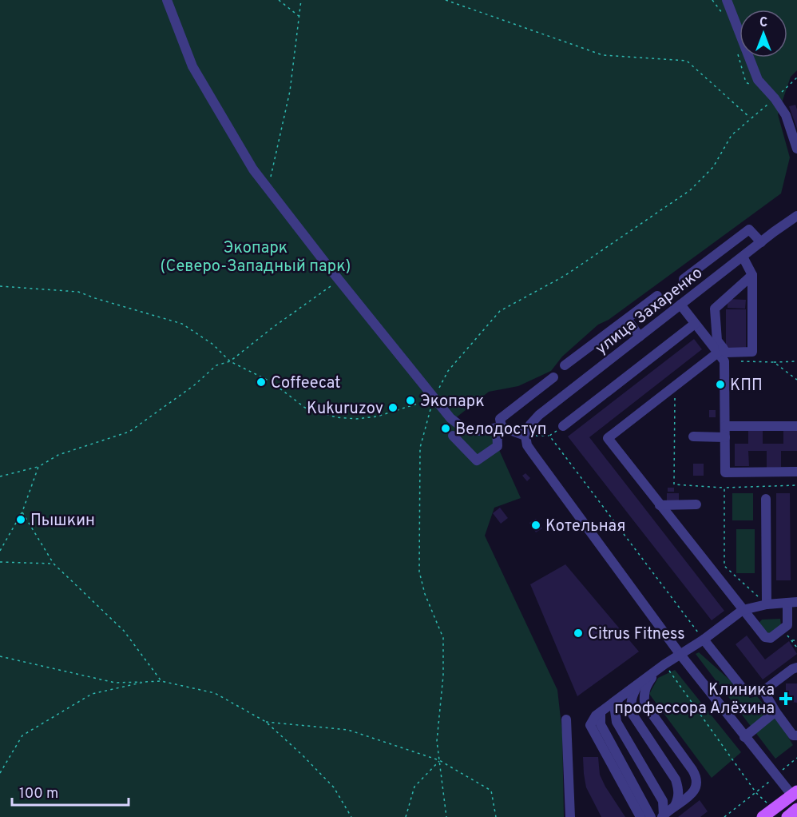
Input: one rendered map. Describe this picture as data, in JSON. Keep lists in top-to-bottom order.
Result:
{
  "streets": {
    "street": ["улица Захаренко"]
  },
  "parks": ["Экопарк (Северо-Западный парк)"],
  "places": {
    "other": [
      "Coffeecat",
      "КПП",
      "Экопарк",
      "Kukuruzov",
      "Велодоступ",
      "Пышкин",
      "Котельная",
      "Citrus Fitness"
    ],
    "health": ["Клиника профессора Алёхина"]
  },
  "scale_bar": "100 m",
  "north": "top"
}
